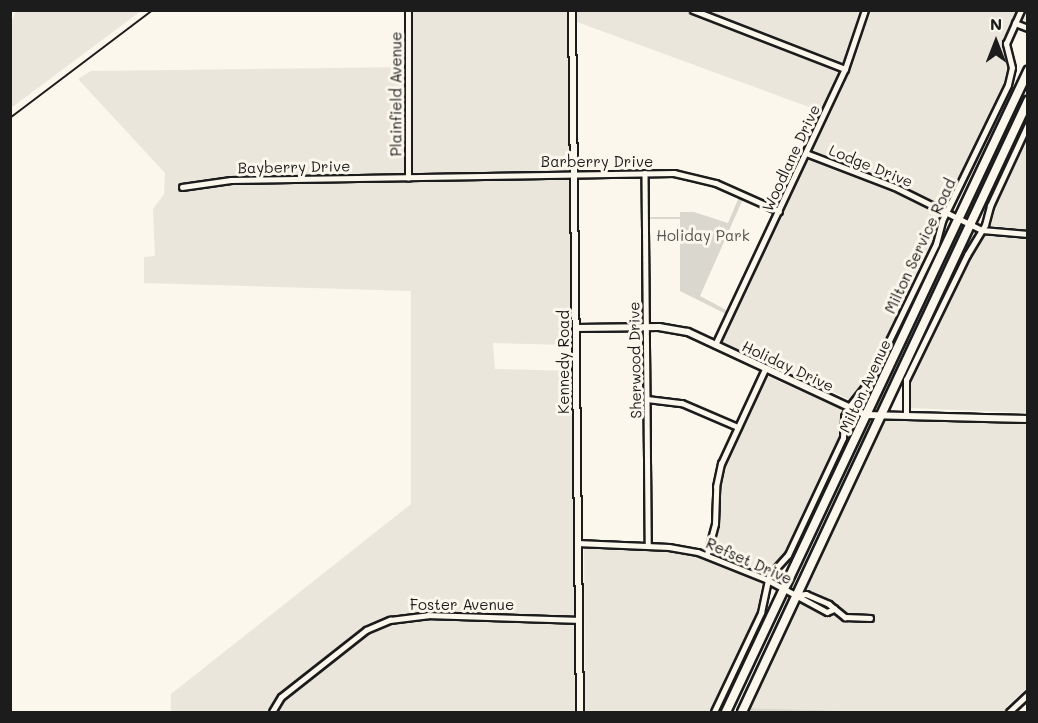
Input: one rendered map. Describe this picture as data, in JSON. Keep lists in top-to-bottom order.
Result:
{
  "streets": {
    "main road": ["Milton Avenue"],
    "street": [
      "Plainfield Avenue",
      "Woodlane Drive",
      "Barberry Drive",
      "Lodge Drive",
      "Bayberry Drive",
      "Milton Service Road",
      "Sherwood Drive",
      "Kennedy Road",
      "Holiday Drive",
      "Refset Drive",
      "Foster Avenue"
    ]
  },
  "crossings": [
    ["Plainfield Avenue", "Barberry Drive"],
    ["Plainfield Avenue", "Bayberry Drive"],
    ["Woodlane Drive", "Barberry Drive"],
    ["Woodlane Drive", "Lodge Drive"],
    ["Woodlane Drive", "Holiday Drive"],
    ["Barberry Drive", "Bayberry Drive"],
    ["Barberry Drive", "Sherwood Drive"],
    ["Barberry Drive", "Kennedy Road"],
    ["Lodge Drive", "Milton Service Road"],
    ["Lodge Drive", "Milton Avenue"],
    ["Milton Service Road", "Holiday Drive"],
    ["Milton Service Road", "Refset Drive"],
    ["Sherwood Drive", "Holiday Drive"],
    ["Sherwood Drive", "Refset Drive"],
    ["Kennedy Road", "Holiday Drive"],
    ["Kennedy Road", "Refset Drive"],
    ["Kennedy Road", "Foster Avenue"],
    ["Holiday Drive", "Milton Avenue"],
    ["Milton Avenue", "Refset Drive"]
  ],
  "parks": ["Holiday Park"],
  "north": "top"
}
